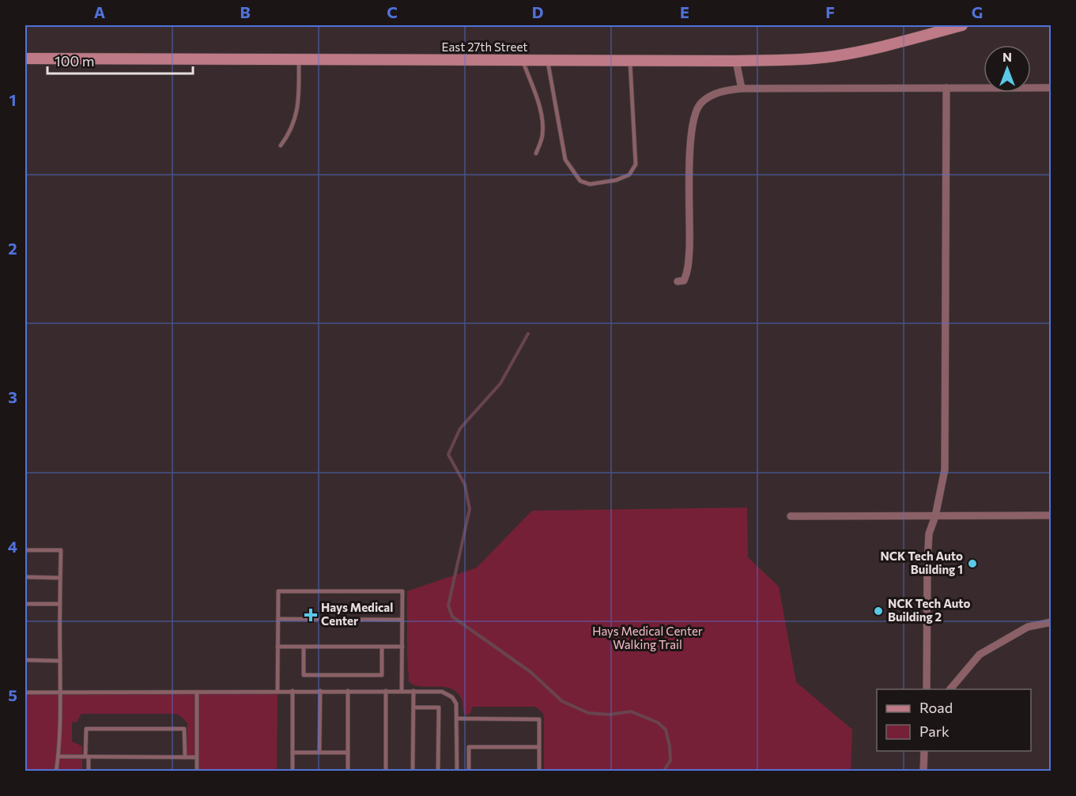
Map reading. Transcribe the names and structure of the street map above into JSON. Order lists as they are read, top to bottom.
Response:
{
  "streets": {
    "main road": ["East 27th Street"]
  },
  "parks": ["Hays Medical Center Walking Trail"],
  "places": {
    "other": ["NCK Tech Auto Building 1", "NCK Tech Auto Building 2"],
    "health": ["Hays Medical Center"]
  },
  "legend": ["Road", "Park"],
  "scale_bar": "100 m",
  "north": "top",
  "grid": {
    "columns": [
      "A",
      "B",
      "C",
      "D",
      "E",
      "F",
      "G"
    ],
    "rows": [
      "1",
      "2",
      "3",
      "4",
      "5"
    ]
  }
}
